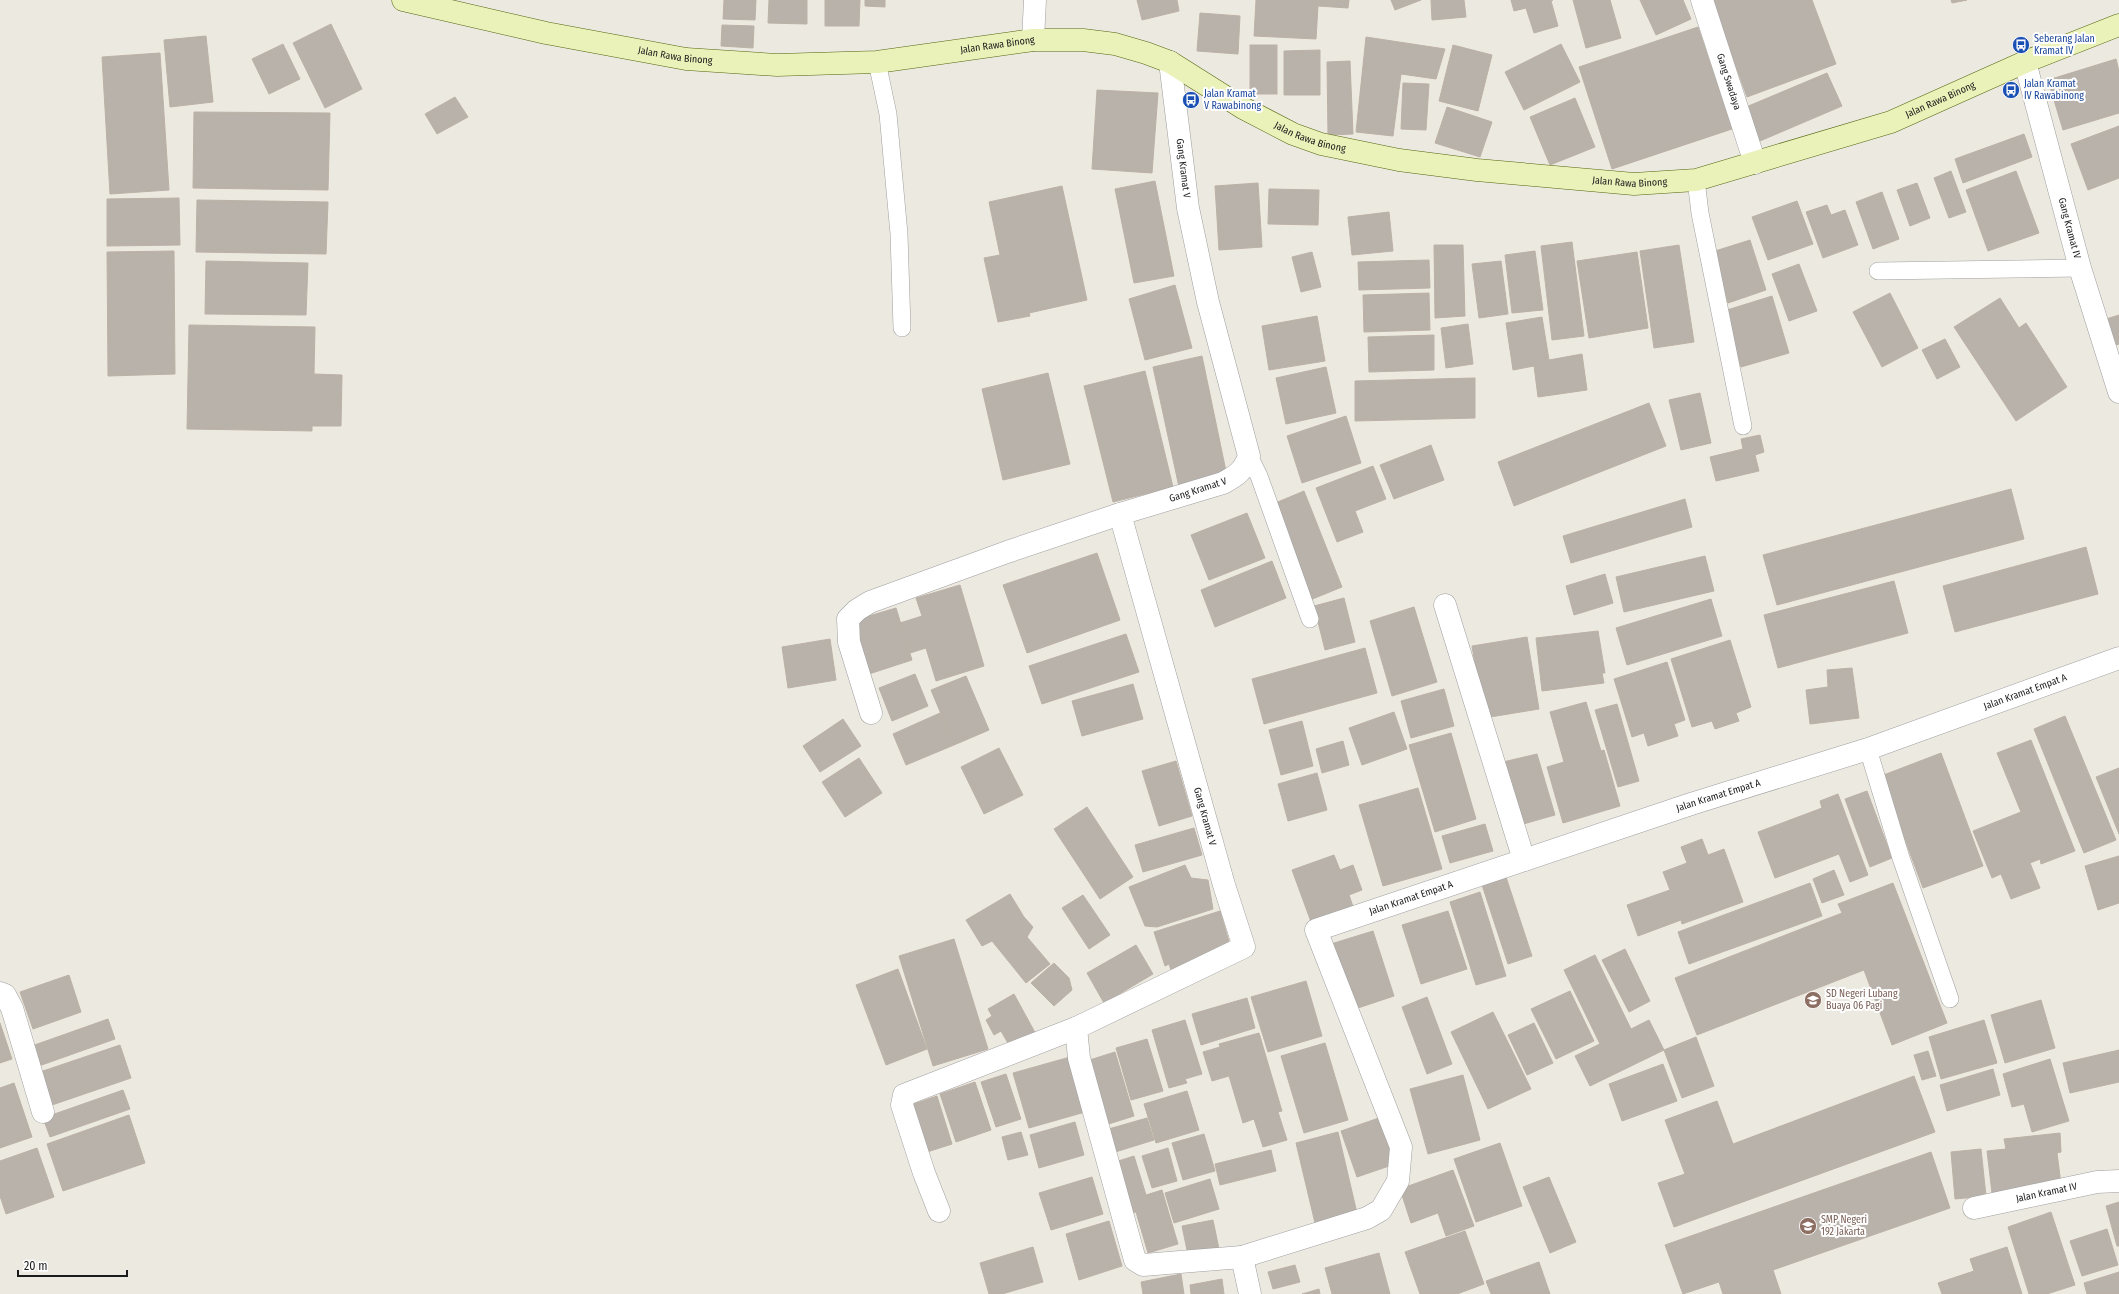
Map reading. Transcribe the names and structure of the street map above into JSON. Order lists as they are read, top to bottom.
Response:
{
  "streets": {
    "main road": ["Jalan Rawa Binong"],
    "street": [
      "Gang Swadaya",
      "Gang Kramat V",
      "Gang Kramat IV",
      "Jalan Kramat Empat A",
      "Jalan Kramat IV"
    ]
  },
  "crossings": [
    ["Jalan Rawa Binong", "Gang Swadaya"],
    ["Jalan Rawa Binong", "Gang Kramat V"],
    ["Jalan Rawa Binong", "Gang Kramat IV"]
  ],
  "places": {
    "bus stop": ["Seberang Jalan Kramat IV", "Jalan Kramat IV Rawabinong", "Jalan Kramat V Rawabinong"],
    "school or university": ["SD Negeri Lubang Buaya 06 Pagi", "SMP Negeri 192 Jakarta"]
  },
  "scale_bar": "20 m"
}
